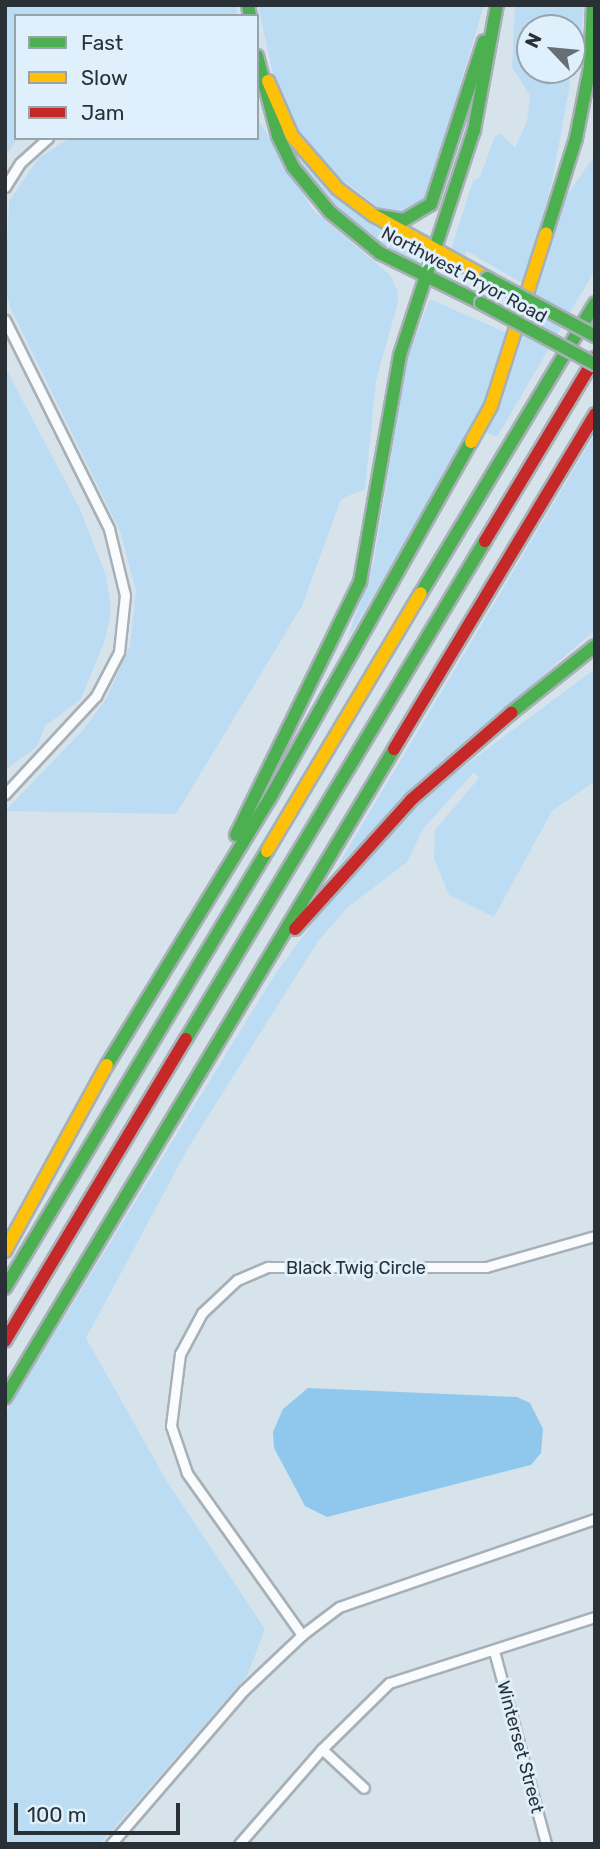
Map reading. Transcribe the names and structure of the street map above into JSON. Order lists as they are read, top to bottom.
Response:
{
  "streets": {
    "main road": ["Northwest Pryor Road"],
    "street": ["Black Twig Circle", "Winterset Street"]
  },
  "legend": ["Fast", "Slow", "Jam"],
  "scale_bar": "100 m",
  "north": "top left"
}
